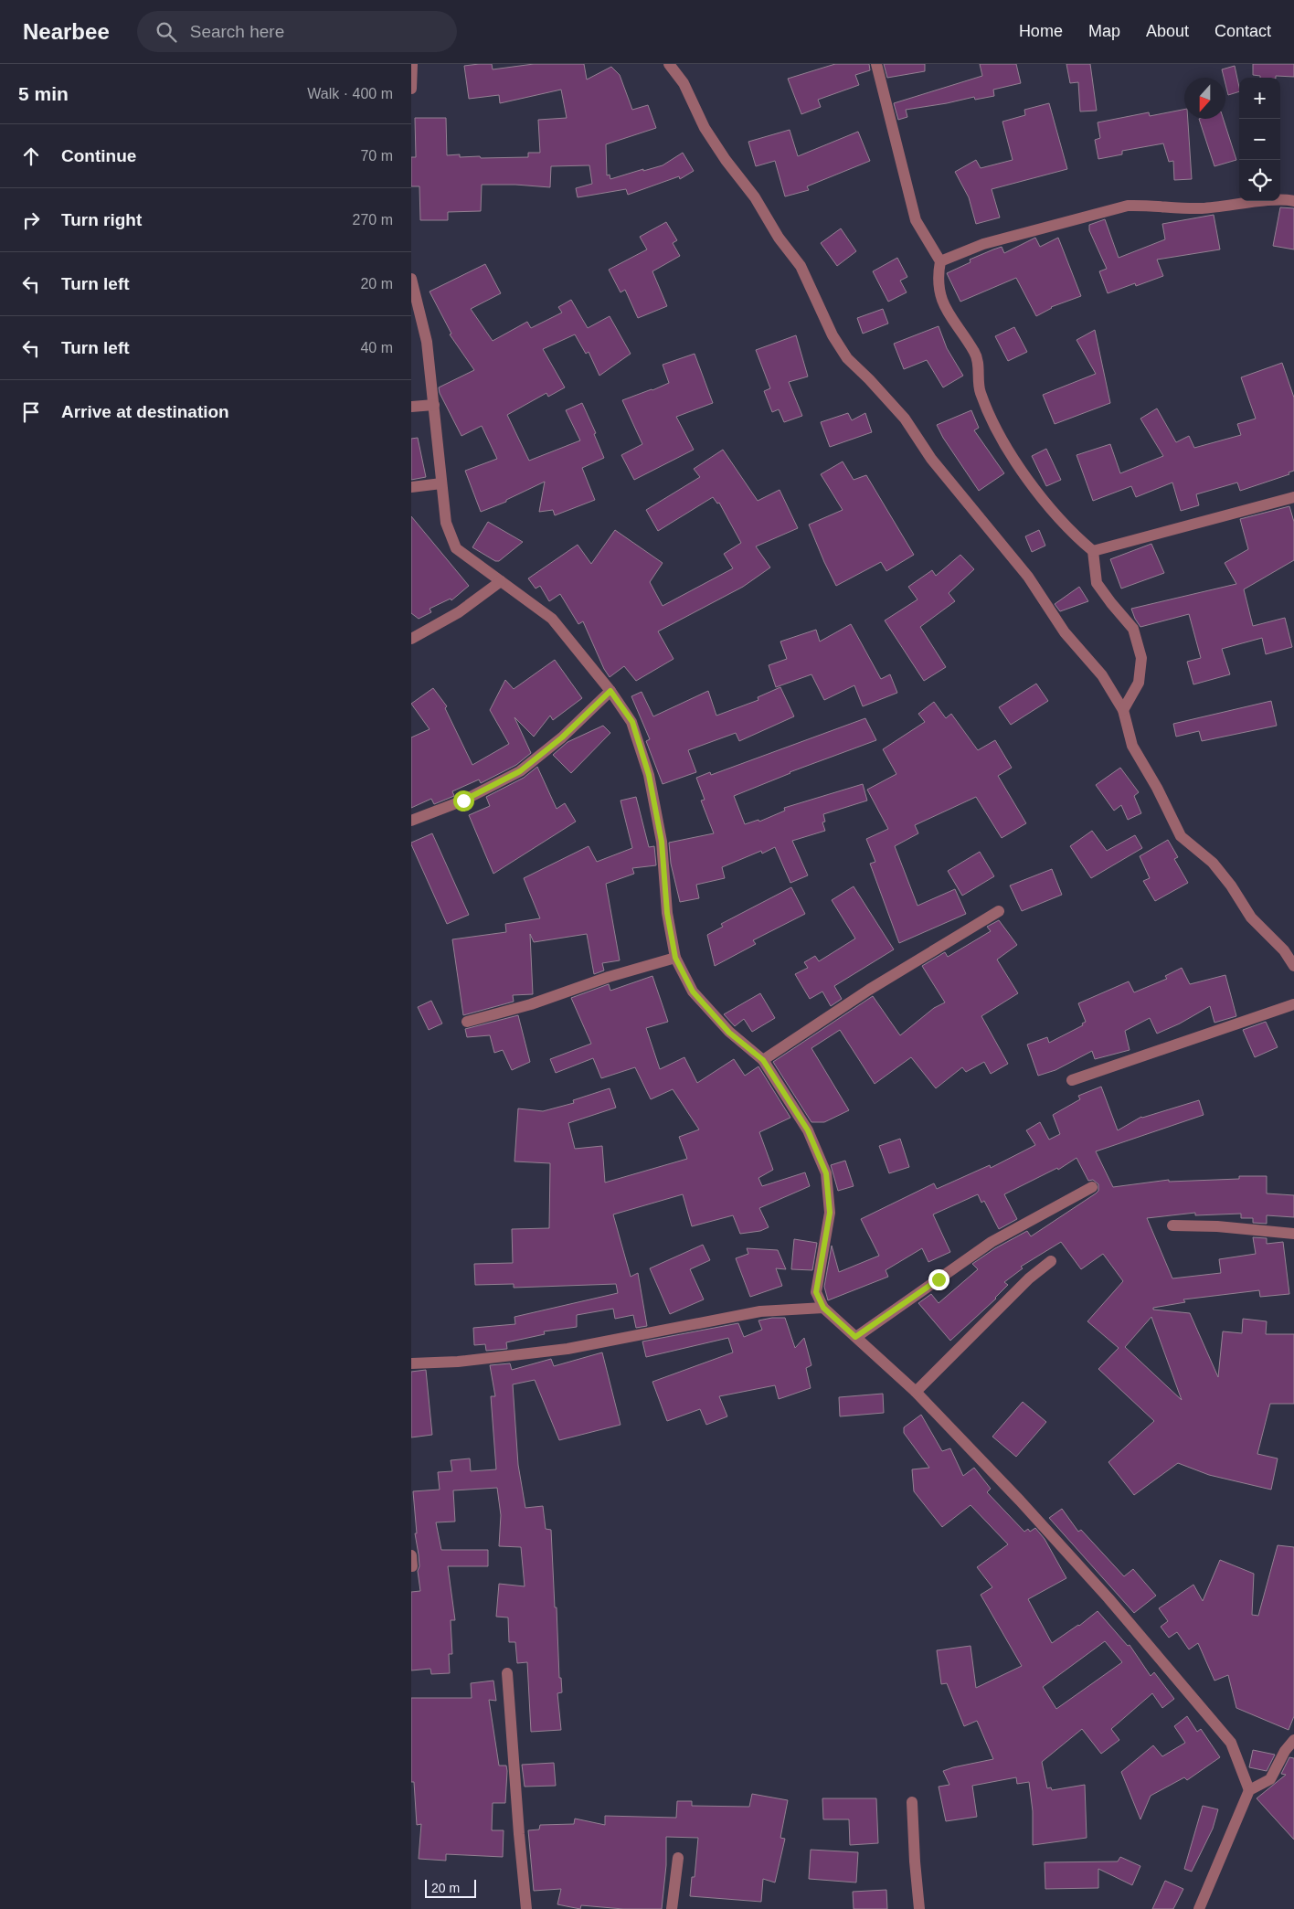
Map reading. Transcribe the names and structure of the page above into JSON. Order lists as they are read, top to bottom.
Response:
{
  "scale_bar": "20 m",
  "north": "bottom",
  "page": {
    "header": "Nearbee",
    "search": "Search here",
    "nav": [
      "Home",
      "Map",
      "About",
      "Contact"
    ],
    "heading": ["5 min", "Walk · 400 m"],
    "map_buttons": ["+", "−"],
    "list": [
      ["Continue", "70 m"],
      ["Turn right", "270 m"],
      ["Turn left", "20 m"],
      ["Turn left", "40 m"],
      "Arrive at destination"
    ],
    "scale": "20 m"
  }
}
